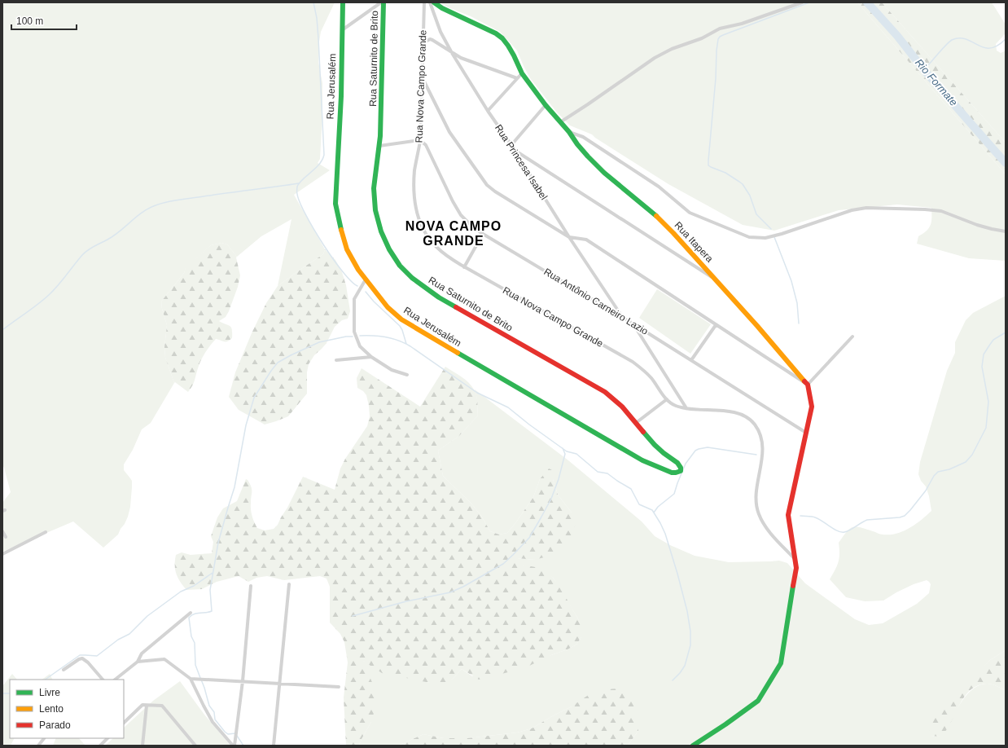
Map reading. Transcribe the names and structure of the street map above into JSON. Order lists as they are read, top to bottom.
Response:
{
  "streets": {
    "street": [
      "Rua Saturnito de Brito",
      "Rua Jerusalém",
      "Rua Nova Campo Grande",
      "Rua Princesa Isabel",
      "Rua Itapera",
      "Rua Antônio Carneiro Lazio"
    ]
  },
  "crossings": [
    ["Rua Saturnito de Brito", "Rua Jerusalém"],
    ["Rua Nova Campo Grande", "Rua Antônio Carneiro Lazio"],
    ["Rua Princesa Isabel", "Rua Antônio Carneiro Lazio"]
  ],
  "districts": ["NOVA CAMPO GRANDE"],
  "water": ["Rio Formate"],
  "legend": ["Livre", "Lento", "Parado"],
  "scale_bar": "100 m"
}
